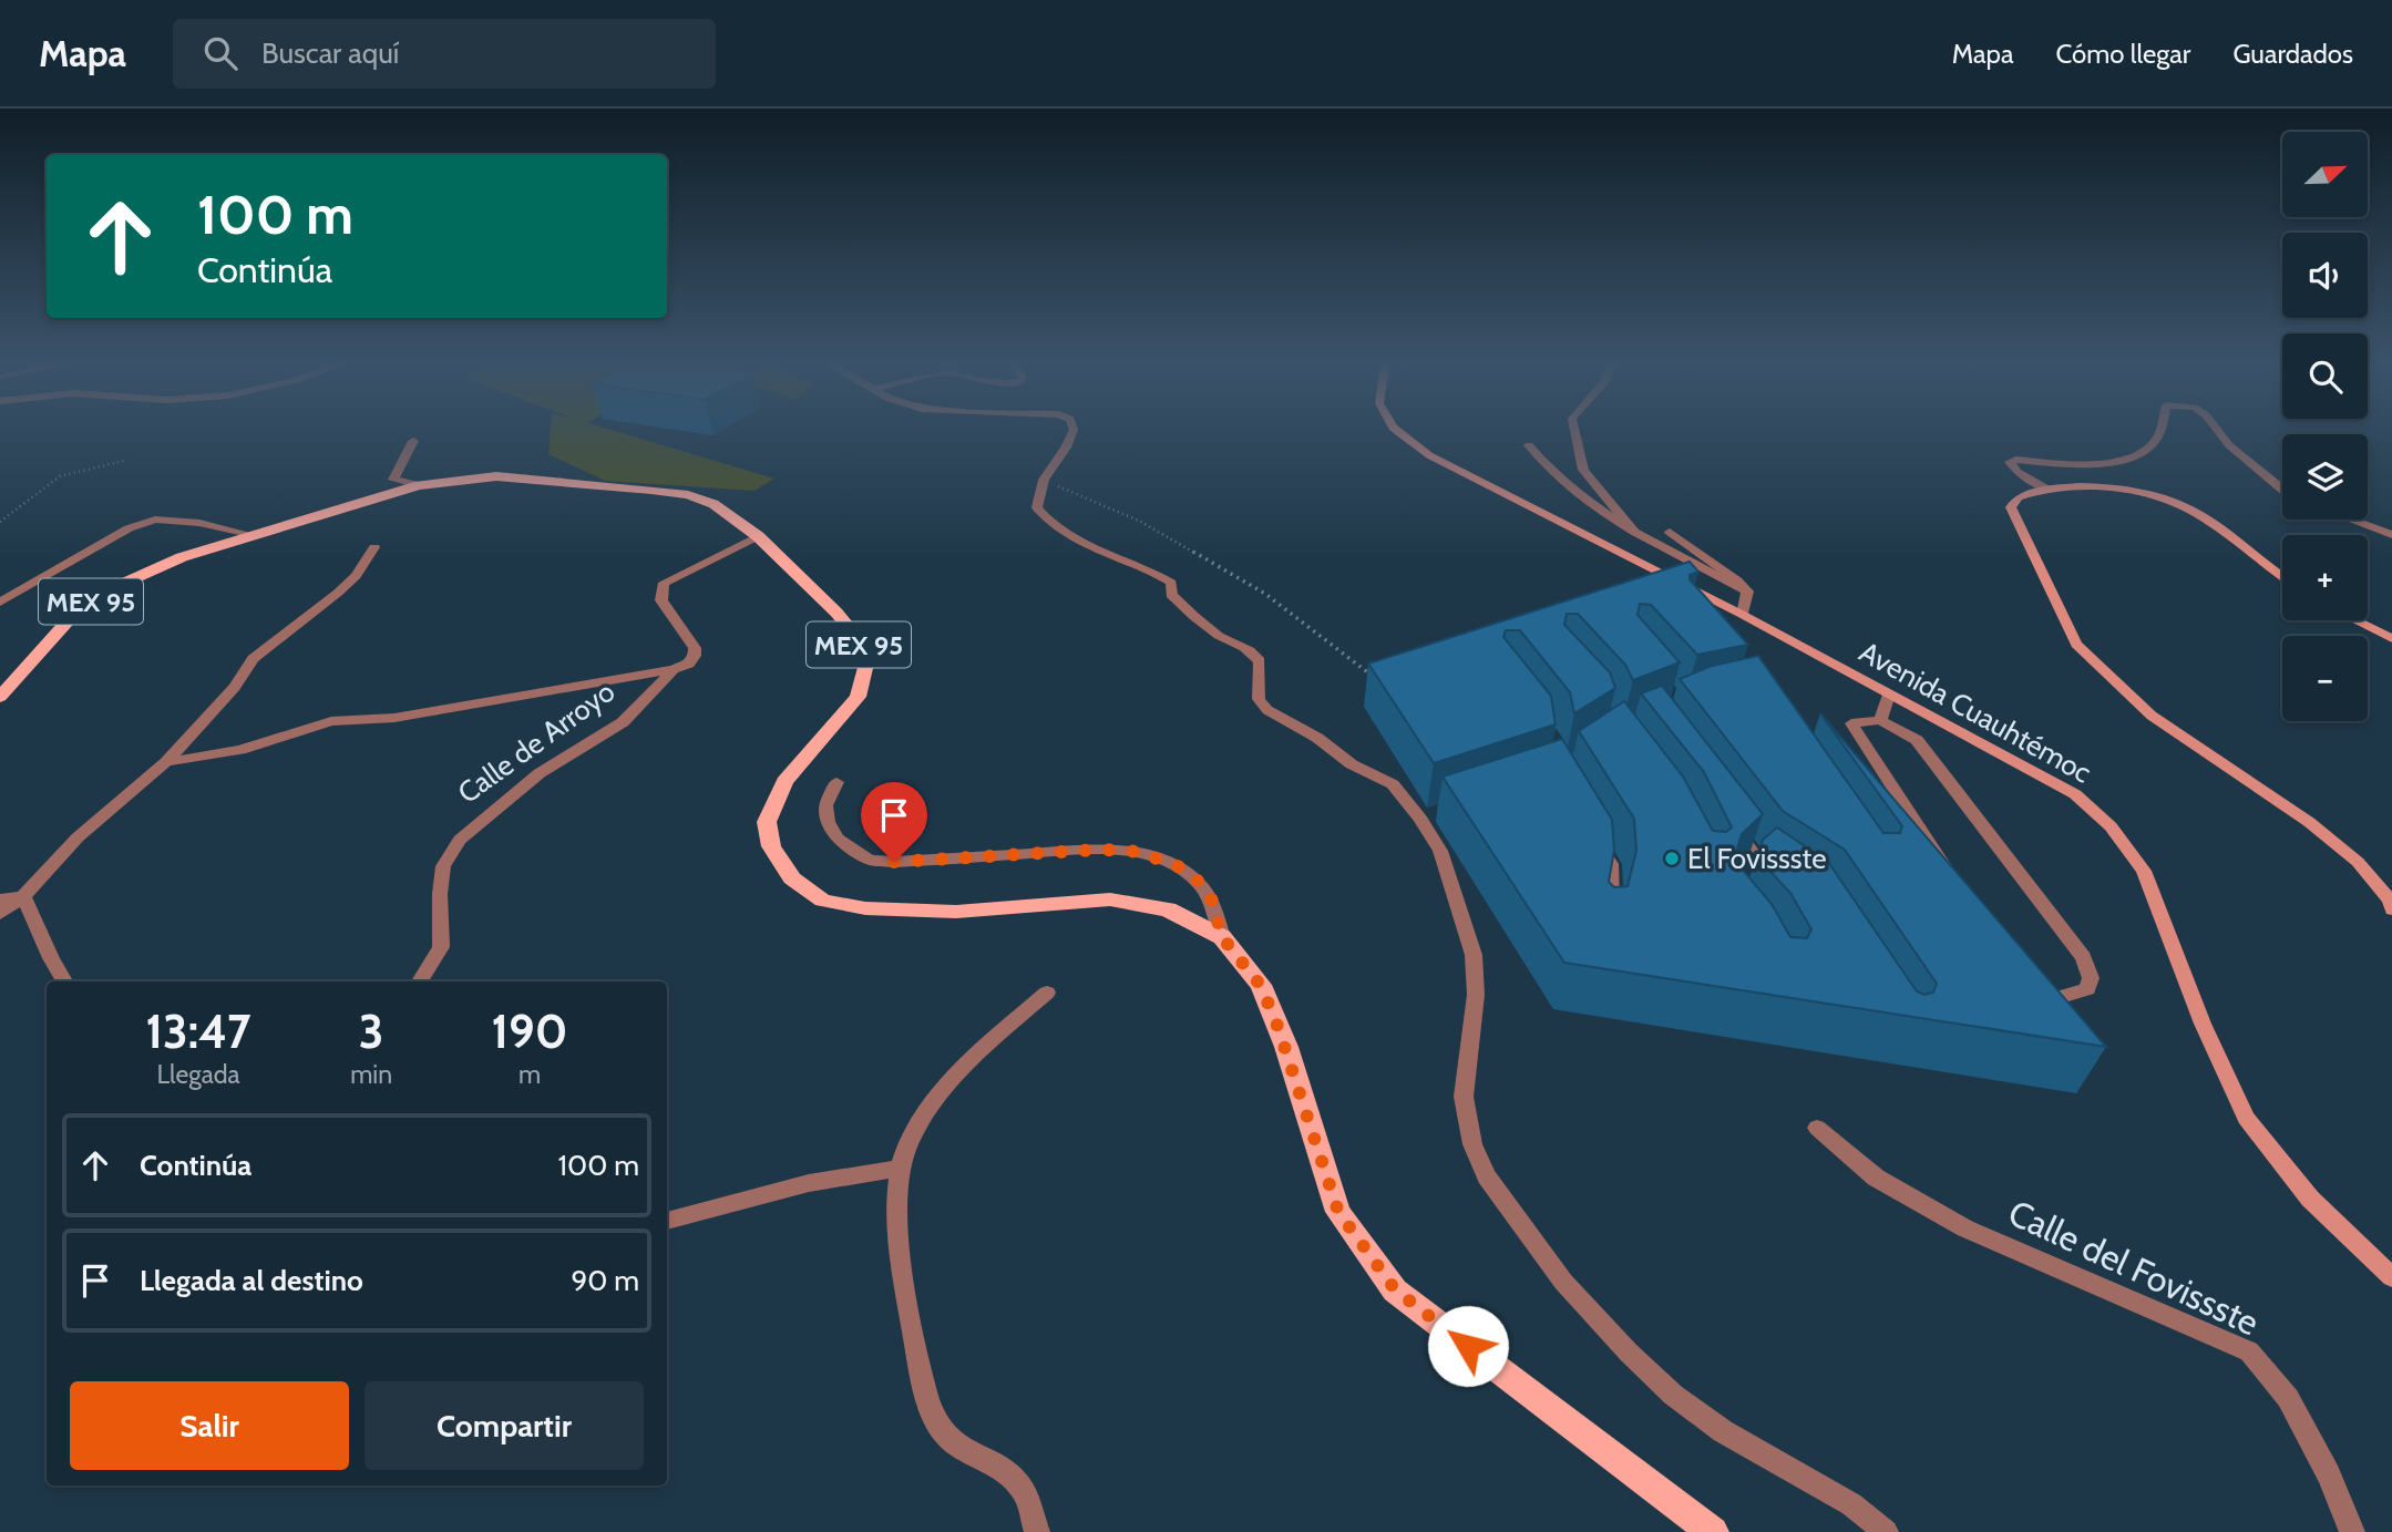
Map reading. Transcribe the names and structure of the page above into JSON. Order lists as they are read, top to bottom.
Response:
{
  "streets": {
    "main road": ["MEX 95", "Avenida Cuauhtémoc"],
    "street": ["Calle de Arroyo", "Calle del Fovissste"]
  },
  "crossings": [
    ["MEX 95", "Calle de Arroyo"]
  ],
  "places": ["El Fovissste"],
  "north": "top right",
  "page": {
    "header": "Mapa",
    "search": "Buscar aquí",
    "nav": ["Mapa", "Cómo llegar", "Guardados"],
    "map_buttons": ["+", "−"],
    "turn": ["100 m", "Continúa"],
    "eta": [
      "13:47",
      "Llegada",
      "3",
      "min",
      "190",
      "m"
    ],
    "list": [
      {
        "name": "Continúa",
        "value": "100 m"
      },
      {
        "name": "Llegada al destino",
        "value": "90 m"
      }
    ],
    "buttons": ["Salir", "Compartir"]
  }
}
